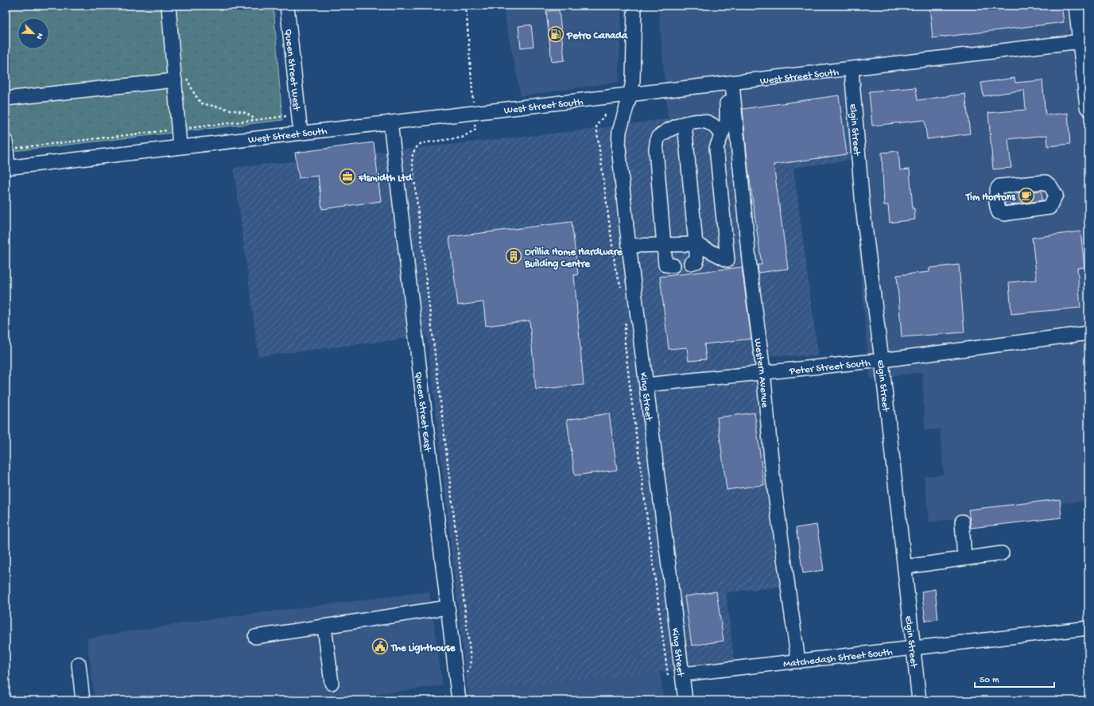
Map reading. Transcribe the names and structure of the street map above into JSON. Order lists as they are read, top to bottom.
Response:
{
  "streets": {
    "street": [
      "Queen Street West",
      "West Street South",
      "Elgin Street",
      "Peter Street South",
      "Western Avenue",
      "King Street",
      "Queen Street East",
      "Matchedash Street South"
    ]
  },
  "crossings": [
    ["Queen Street West", "West Street South"],
    ["West Street South", "Elgin Street"],
    ["West Street South", "Western Avenue"],
    ["West Street South", "King Street"],
    ["West Street South", "Queen Street East"],
    ["Elgin Street", "Peter Street South"],
    ["Elgin Street", "Matchedash Street South"],
    ["Peter Street South", "Western Avenue"],
    ["Peter Street South", "King Street"],
    ["Western Avenue", "Matchedash Street South"],
    ["King Street", "Matchedash Street South"]
  ],
  "places": {
    "fuel station": ["Petro Canada"],
    "office": ["Flsmidth Ltd"],
    "cafe": ["Tim Hortons"],
    "building": ["Orillia Home Hardware Building Centre"],
    "public building": ["The Lighthouse"]
  },
  "scale_bar": "50 m",
  "north": "bottom right"
}
